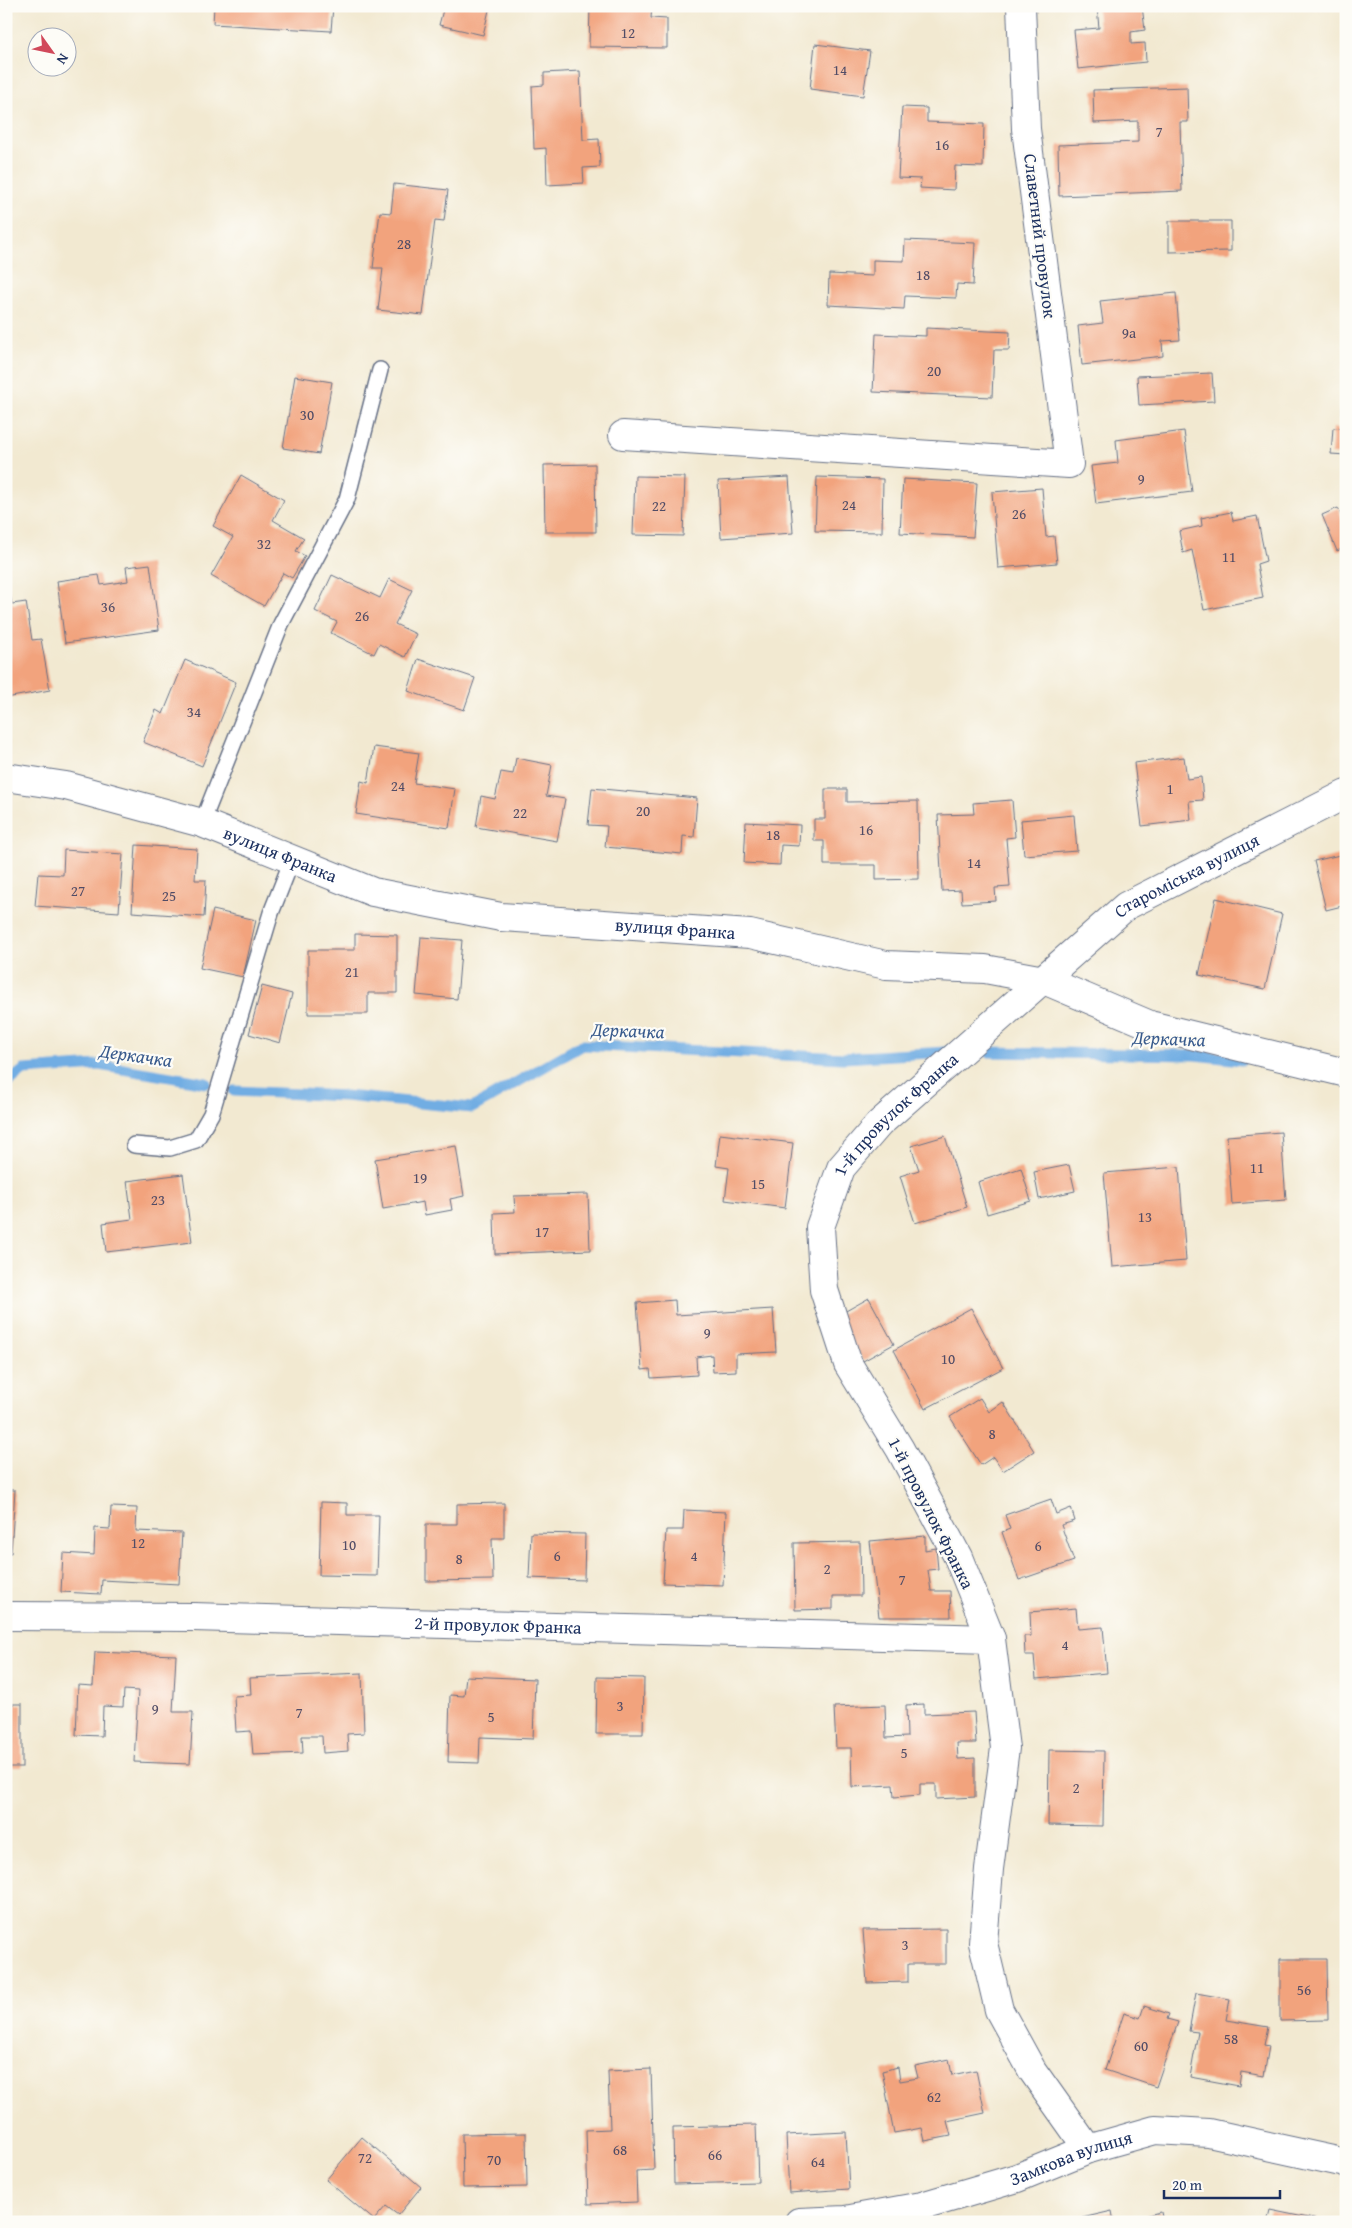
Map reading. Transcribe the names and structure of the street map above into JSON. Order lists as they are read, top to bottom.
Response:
{
  "streets": {
    "street": [
      "Славетний провулок",
      "вулиця Франка",
      "Староміська вулиця",
      "1-й провулок Франка",
      "2-й провулок Франка",
      "Замкова вулиця"
    ]
  },
  "crossings": [
    ["вулиця Франка", "Староміська вулиця"],
    ["вулиця Франка", "1-й провулок Франка"],
    ["Староміська вулиця", "1-й провулок Франка"],
    ["1-й провулок Франка", "2-й провулок Франка"],
    ["1-й провулок Франка", "Замкова вулиця"]
  ],
  "water": ["Деркачка"],
  "house_numbers": [
    "12",
    "14",
    "7",
    "16",
    "28",
    "18",
    "9а",
    "20",
    "30",
    "9",
    "24",
    "22",
    "26",
    "32",
    "11",
    "36",
    "26",
    "34",
    "24",
    "1",
    "20",
    "22",
    "16",
    "18",
    "14",
    "27",
    "25",
    "21",
    "11",
    "19",
    "15",
    "23",
    "13",
    "17",
    "9",
    "10",
    "8",
    "12",
    "10",
    "6",
    "6",
    "4",
    "8",
    "2",
    "7",
    "4",
    "3",
    "9",
    "7",
    "5",
    "5",
    "2",
    "3",
    "56",
    "58",
    "60",
    "62",
    "68",
    "66",
    "72",
    "70",
    "64"
  ],
  "scale_bar": "20 m",
  "north": "bottom right"
}
